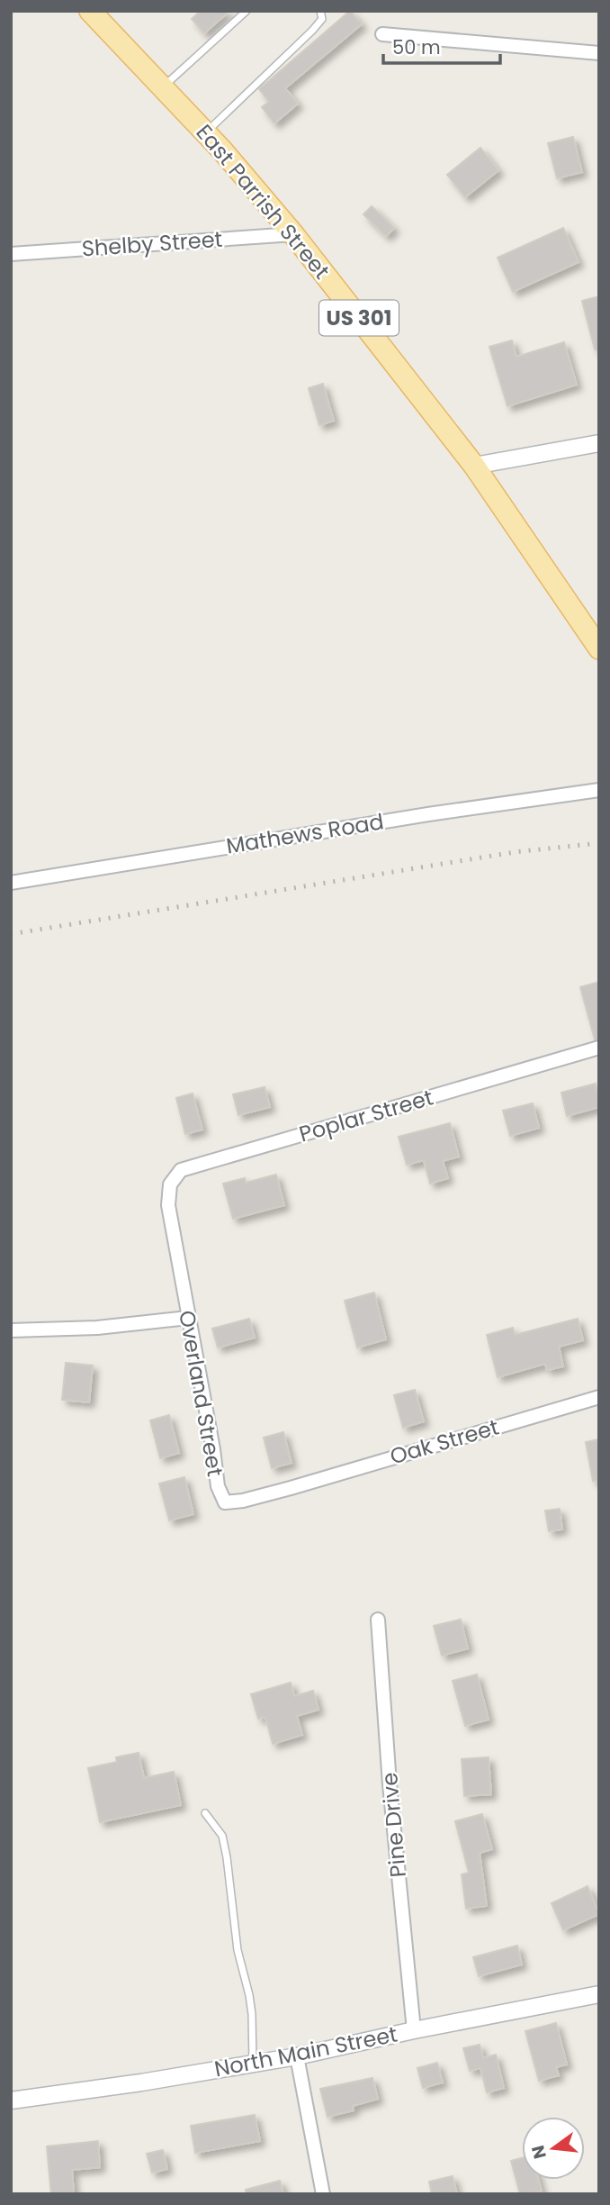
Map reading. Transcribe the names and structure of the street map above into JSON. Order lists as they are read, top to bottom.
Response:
{
  "streets": {
    "main road": ["East Parrish Street", "US 301"],
    "street": [
      "Shelby Street",
      "Mathews Road",
      "Poplar Street",
      "Overland Street",
      "Oak Street",
      "Pine Drive",
      "North Main Street"
    ]
  },
  "crossings": [
    ["East Parrish Street", "Shelby Street"],
    ["Poplar Street", "Overland Street"],
    ["Overland Street", "Oak Street"],
    ["Pine Drive", "North Main Street"]
  ],
  "scale_bar": "50 m",
  "north": "left"
}
